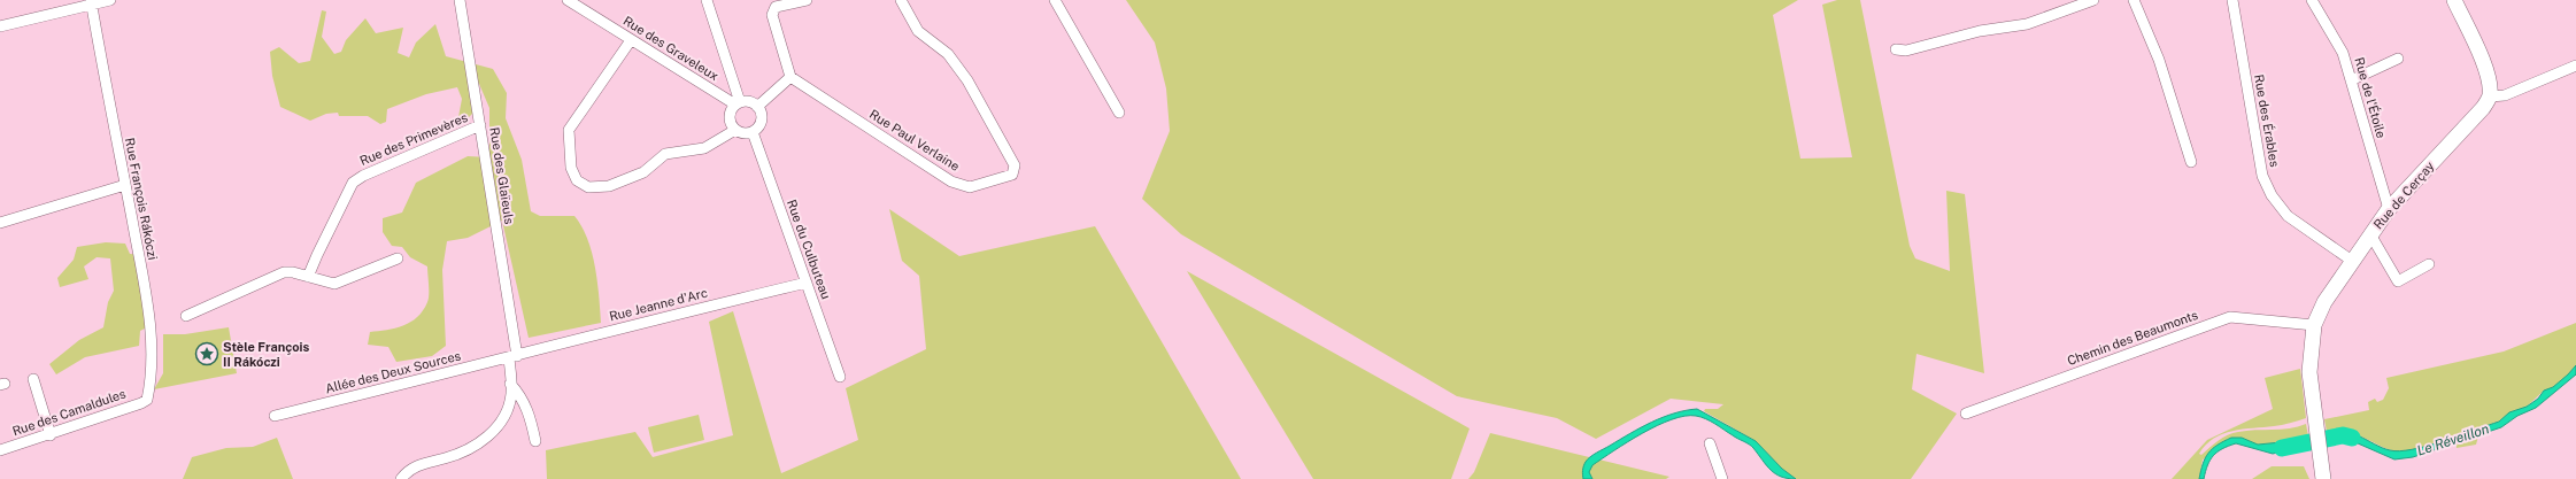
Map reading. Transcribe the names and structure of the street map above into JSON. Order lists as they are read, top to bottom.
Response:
{
  "streets": {
    "street": [
      "Rue des Graveleux",
      "Rue de l'Étoile",
      "Rue des Érables",
      "Rue des Primevères",
      "Rue Paul Verlaine",
      "Rue des Glaïeuls",
      "Rue de Cerçay",
      "Rue François Rákóczi",
      "Rue du Culbuteau",
      "Rue Jeanne d'Arc",
      "Chemin des Beaumonts",
      "Allée des Deux Sources",
      "Rue des Camaldules"
    ]
  },
  "crossings": [
    ["Rue des Graveleux", "Rue du Culbuteau"],
    ["Rue de l'Étoile", "Rue de Cerçay"],
    ["Rue des Érables", "Rue de Cerçay"],
    ["Rue des Primevères", "Rue des Glaïeuls"],
    ["Rue des Glaïeuls", "Rue Jeanne d'Arc"],
    ["Rue des Glaïeuls", "Allée des Deux Sources"],
    ["Rue de Cerçay", "Chemin des Beaumonts"],
    ["Rue François Rákóczi", "Rue des Camaldules"],
    ["Rue du Culbuteau", "Rue Jeanne d'Arc"],
    ["Rue Jeanne d'Arc", "Allée des Deux Sources"]
  ],
  "water": ["Le Réveillon"],
  "places": {
    "place": ["Stèle François II Rákóczi"]
  }
}
